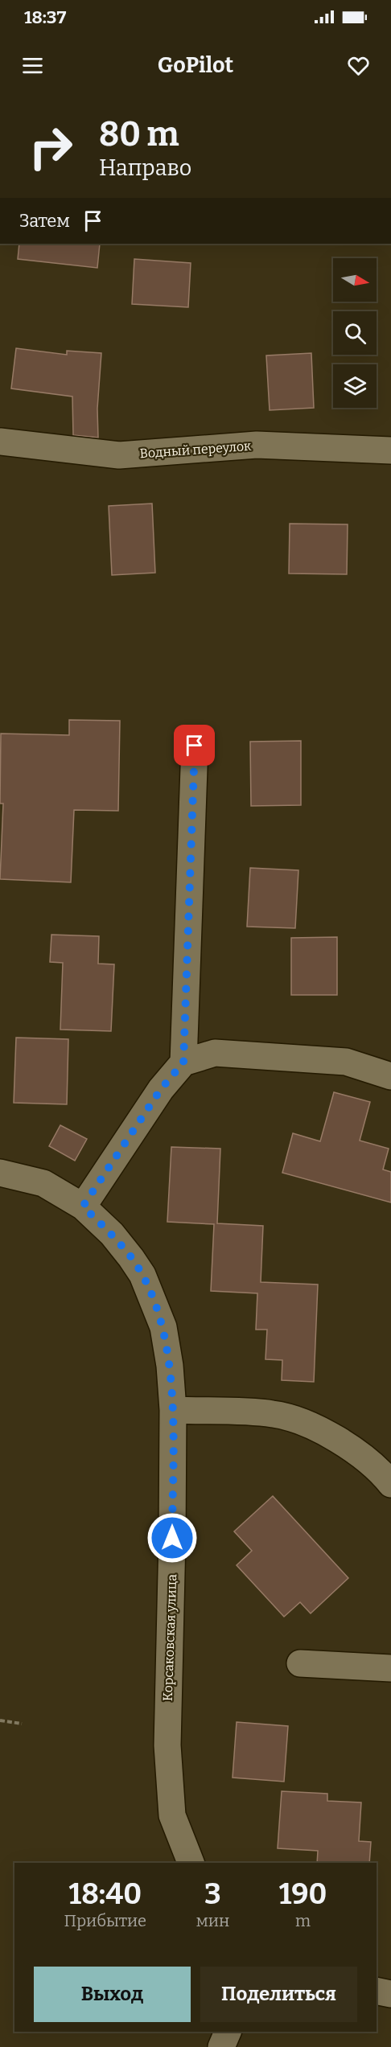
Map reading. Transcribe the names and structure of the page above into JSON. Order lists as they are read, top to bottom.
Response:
{
  "streets": {
    "street": ["Водный переулок", "Корсаковская улица"]
  },
  "north": "right",
  "page": {
    "status": "18:37",
    "header": "GoPilot",
    "turn": ["80 m", "Направо"],
    "then": "Затем",
    "eta": [
      "18:40",
      "Прибытие",
      "3",
      "мин",
      "190",
      "m"
    ],
    "buttons": ["Выход", "Поделиться"]
  }
}
